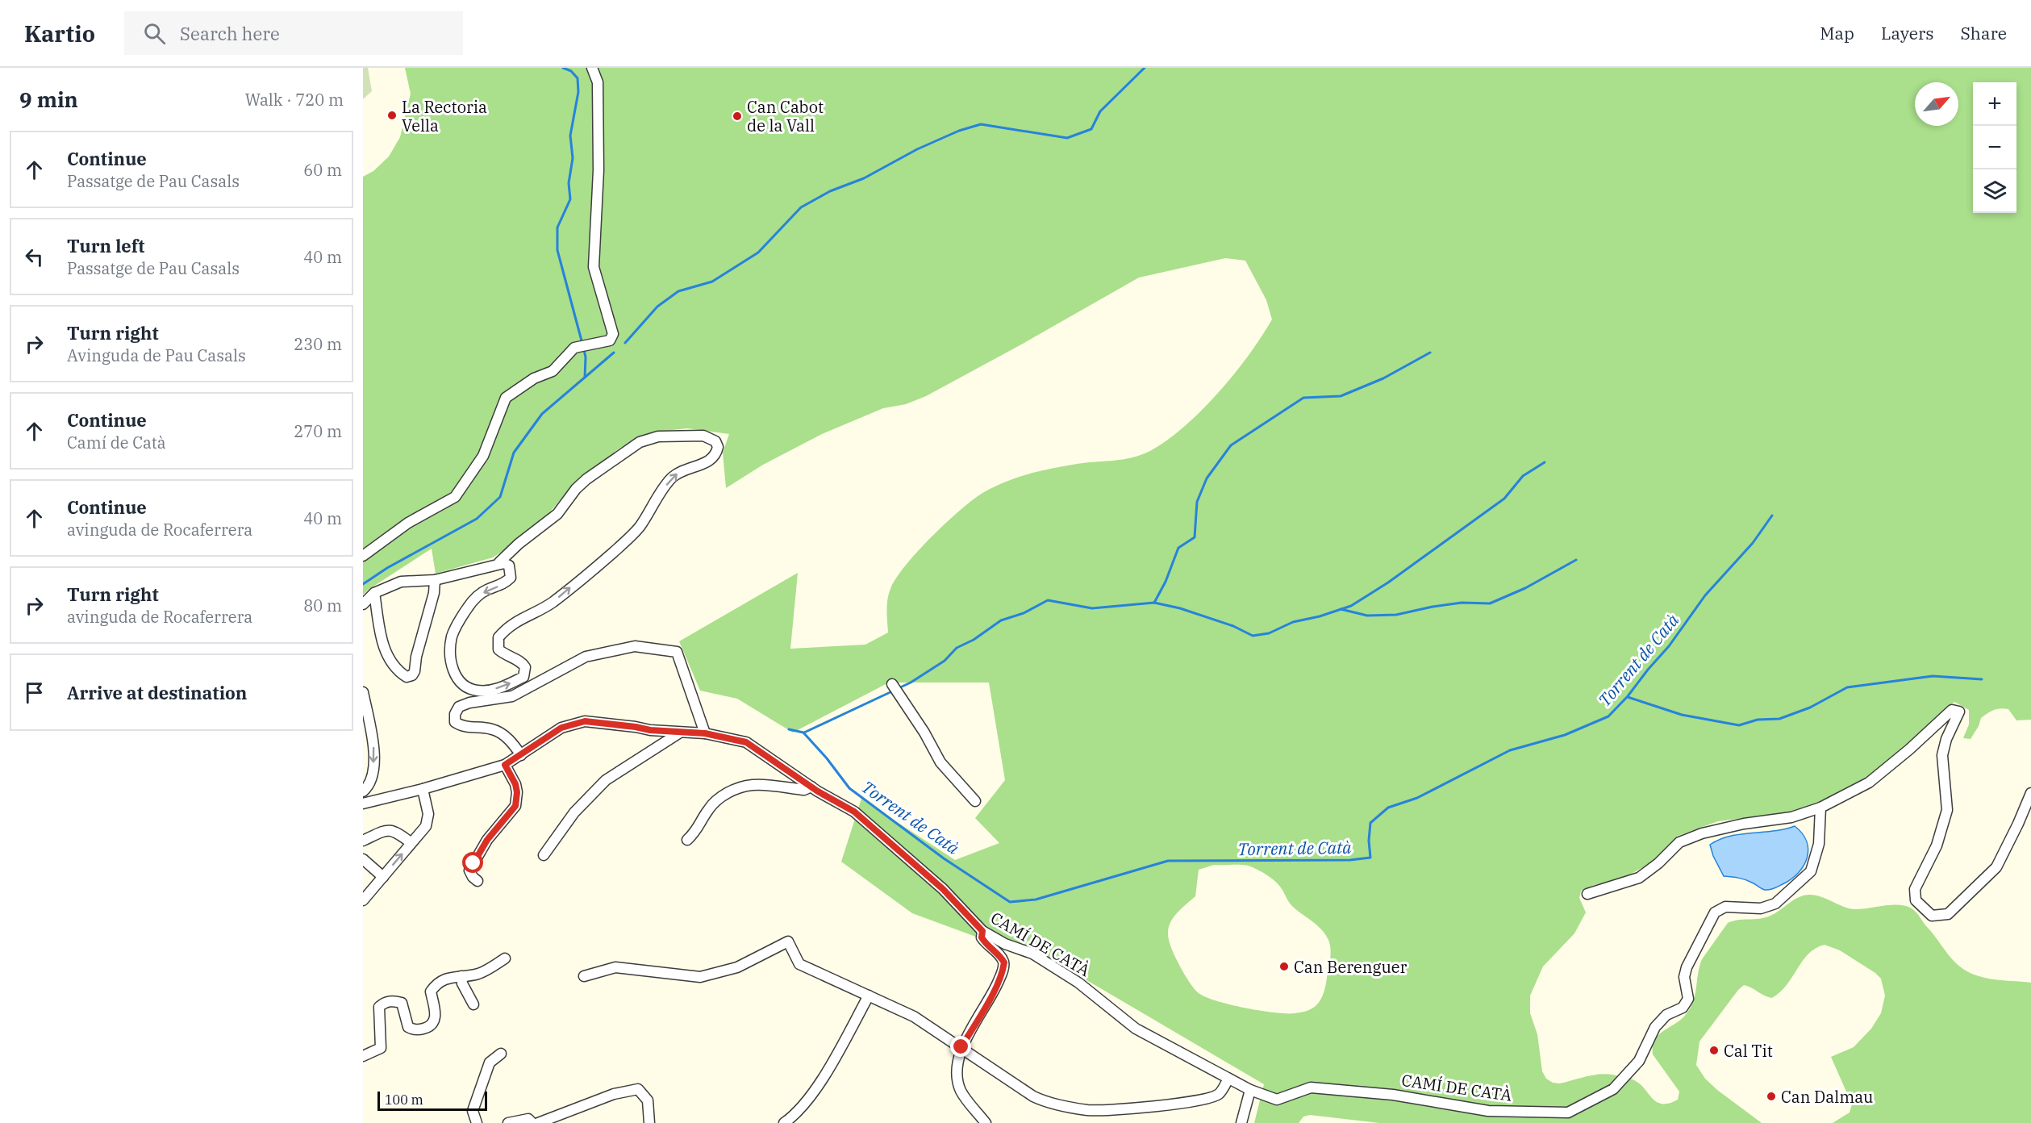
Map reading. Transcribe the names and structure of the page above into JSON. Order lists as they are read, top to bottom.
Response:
{
  "streets": {
    "street": ["CAMÍ DE CATÀ"]
  },
  "water": ["Torrent de Catà"],
  "places": [
    "La Rectoria Vella",
    "Can Cabot de la Vall",
    "Can Berenguer",
    "Cal Tit",
    "Can Dalmau"
  ],
  "scale_bar": "100 m",
  "north": "top right",
  "page": {
    "header": "Kartio",
    "search": "Search here",
    "nav": ["Map", "Layers", "Share"],
    "heading": ["9 min", "Walk · 720 m"],
    "map_buttons": ["+", "−"],
    "list": [
      ["Continue", "Passatge de Pau Casals", "60 m"],
      ["Turn left", "Passatge de Pau Casals", "40 m"],
      ["Turn right", "Avinguda de Pau Casals", "230 m"],
      ["Continue", "Camí de Catà", "270 m"],
      ["Continue", "avinguda de Rocaferrera", "40 m"],
      ["Turn right", "avinguda de Rocaferrera", "80 m"],
      "Arrive at destination"
    ],
    "scale": "100 m"
  }
}
